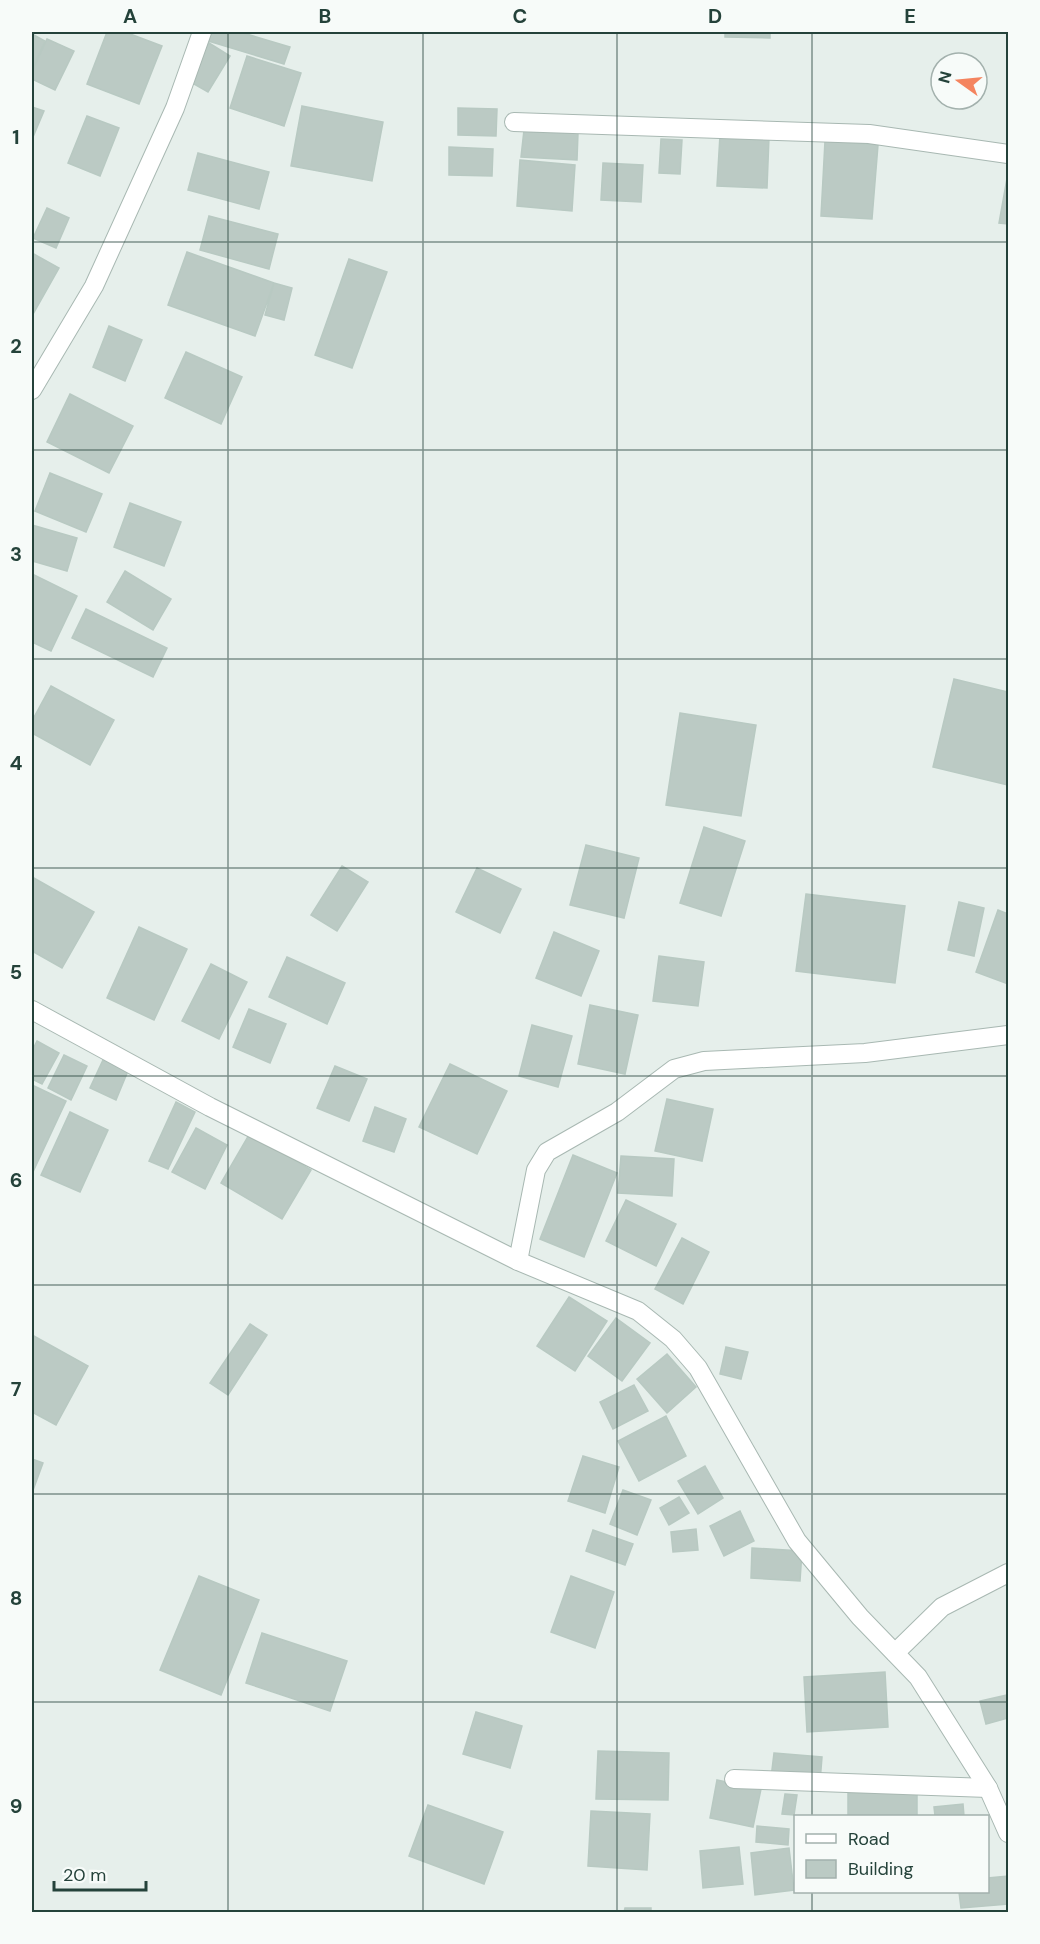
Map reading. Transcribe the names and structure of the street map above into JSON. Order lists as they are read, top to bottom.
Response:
{
  "legend": ["Road", "Building"],
  "scale_bar": "20 m",
  "north": "left",
  "grid": {
    "columns": [
      "A",
      "B",
      "C",
      "D",
      "E"
    ],
    "rows": [
      "1",
      "2",
      "3",
      "4",
      "5",
      "6",
      "7",
      "8",
      "9"
    ]
  }
}
